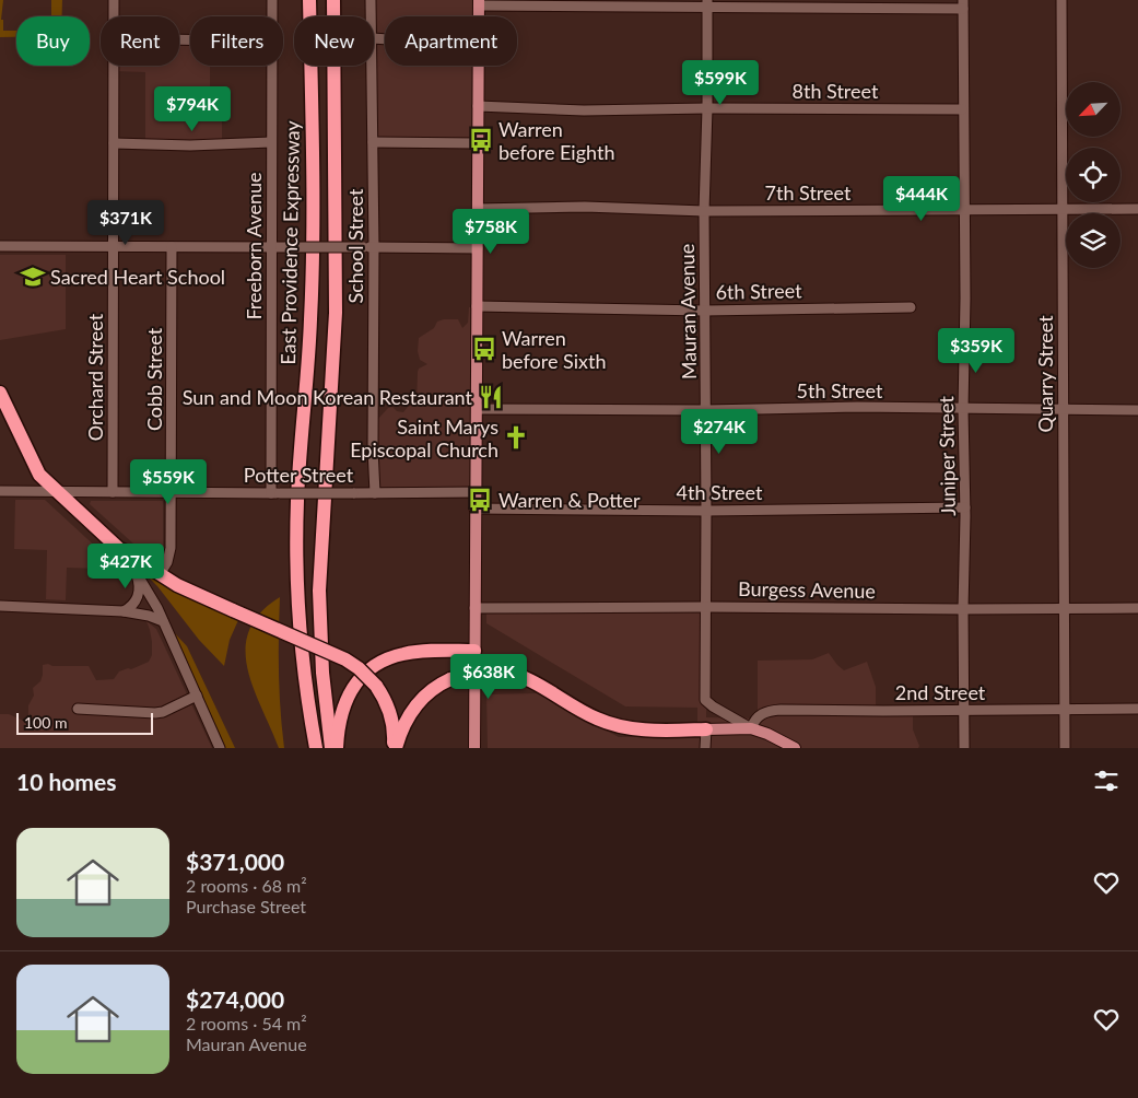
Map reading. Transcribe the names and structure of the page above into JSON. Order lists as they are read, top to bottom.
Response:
{
  "streets": {
    "highway": ["East Providence Expressway"],
    "street": [
      "8th Street",
      "7th Street",
      "Freeborn Avenue",
      "School Street",
      "6th Street",
      "Mauran Avenue",
      "Quarry Street",
      "Orchard Street",
      "Cobb Street",
      "5th Street",
      "Juniper Street",
      "Potter Street",
      "4th Street",
      "Burgess Avenue",
      "2nd Street"
    ]
  },
  "crossings": [
    ["8th Street", "Mauran Avenue"],
    ["8th Street", "Juniper Street"],
    ["7th Street", "Mauran Avenue"],
    ["7th Street", "Quarry Street"],
    ["7th Street", "Juniper Street"],
    ["Freeborn Avenue", "Potter Street"],
    ["School Street", "Potter Street"],
    ["6th Street", "Mauran Avenue"],
    ["Mauran Avenue", "5th Street"],
    ["Mauran Avenue", "4th Street"],
    ["Mauran Avenue", "Burgess Avenue"],
    ["Mauran Avenue", "2nd Street"],
    ["Quarry Street", "5th Street"],
    ["Quarry Street", "Burgess Avenue"],
    ["Quarry Street", "2nd Street"],
    ["Orchard Street", "Potter Street"],
    ["Cobb Street", "Potter Street"],
    ["5th Street", "Juniper Street"],
    ["Juniper Street", "4th Street"],
    ["Juniper Street", "Burgess Avenue"],
    ["Juniper Street", "2nd Street"]
  ],
  "places": {
    "bus stop": ["Warren before Eighth", "Warren before Sixth", "Warren & Potter"],
    "school or university": ["Sacred Heart School"],
    "restaurant": ["Sun and Moon Korean Restaurant"],
    "church": ["Saint Marys Episcopal Church"]
  },
  "scale_bar": "100 m",
  "north": "bottom left",
  "page": {
    "chip": [
      "Buy",
      "Rent",
      "Filters",
      "New",
      "Apartment"
    ],
    "price": [
      "$599K",
      "$794K",
      "$444K",
      "$371K",
      "$758K",
      "$359K",
      "$274K",
      "$559K",
      "$427K",
      "$638K"
    ],
    "scale": "100 m",
    "heading": "10 homes",
    "list": [
      {
        "name": "$371,000",
        "note": "2 rooms · 68 m² · Purchase Street"
      },
      {
        "name": "$274,000",
        "note": "2 rooms · 54 m² · Mauran Avenue"
      }
    ]
  }
}
